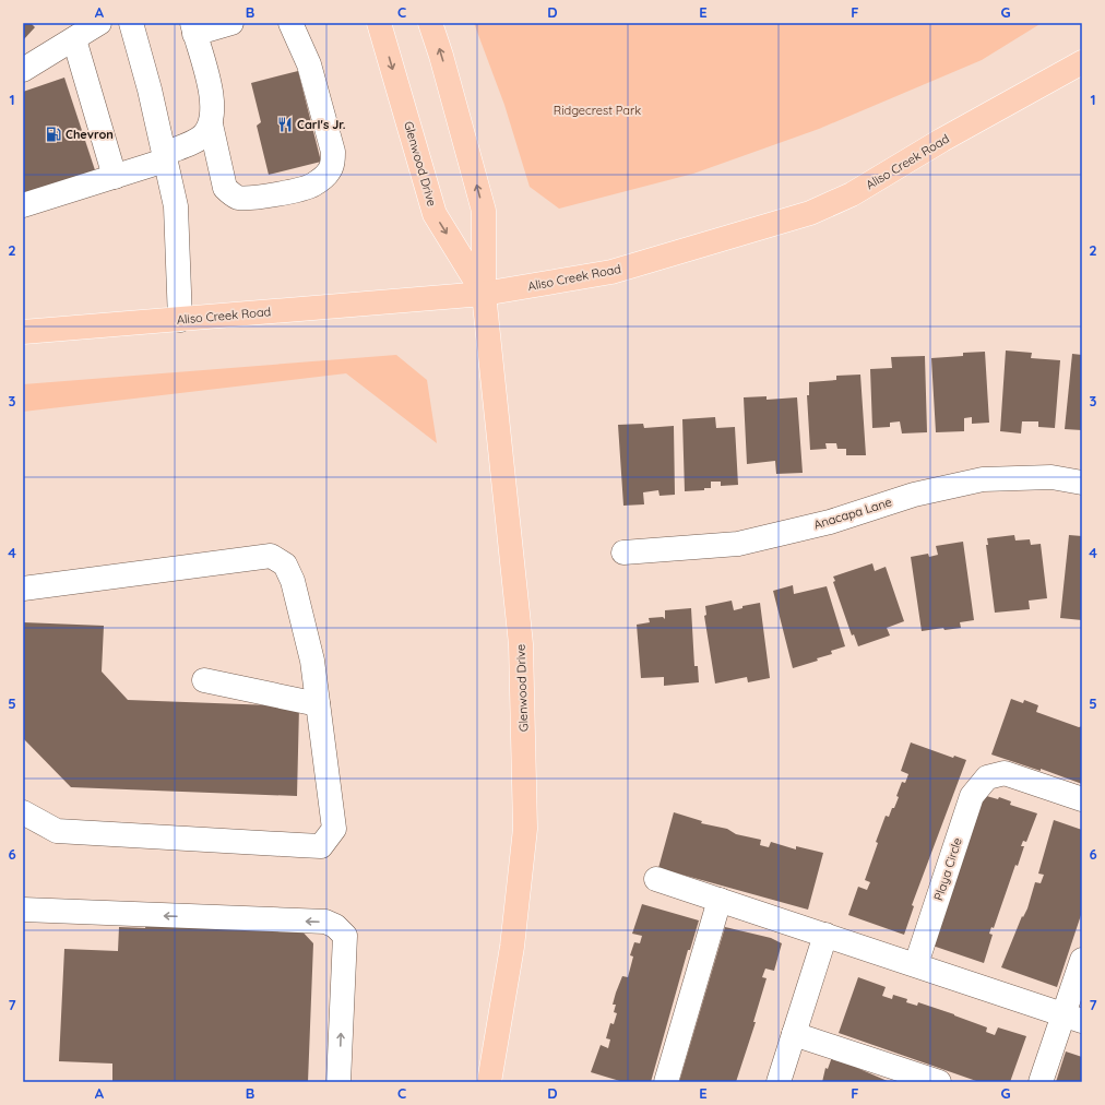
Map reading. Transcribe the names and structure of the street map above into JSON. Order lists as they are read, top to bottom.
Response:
{
  "streets": {
    "main road": ["Aliso Creek Road", "Glenwood Drive"],
    "street": ["Anacapa Lane", "Playa Circle"]
  },
  "crossings": [
    ["Aliso Creek Road", "Glenwood Drive"]
  ],
  "parks": ["Ridgecrest Park"],
  "places": {
    "restaurant": ["Carl's Jr."],
    "fuel station": ["Chevron"]
  },
  "grid": {
    "columns": [
      "A",
      "B",
      "C",
      "D",
      "E",
      "F",
      "G"
    ],
    "rows": [
      "1",
      "2",
      "3",
      "4",
      "5",
      "6",
      "7"
    ]
  }
}
